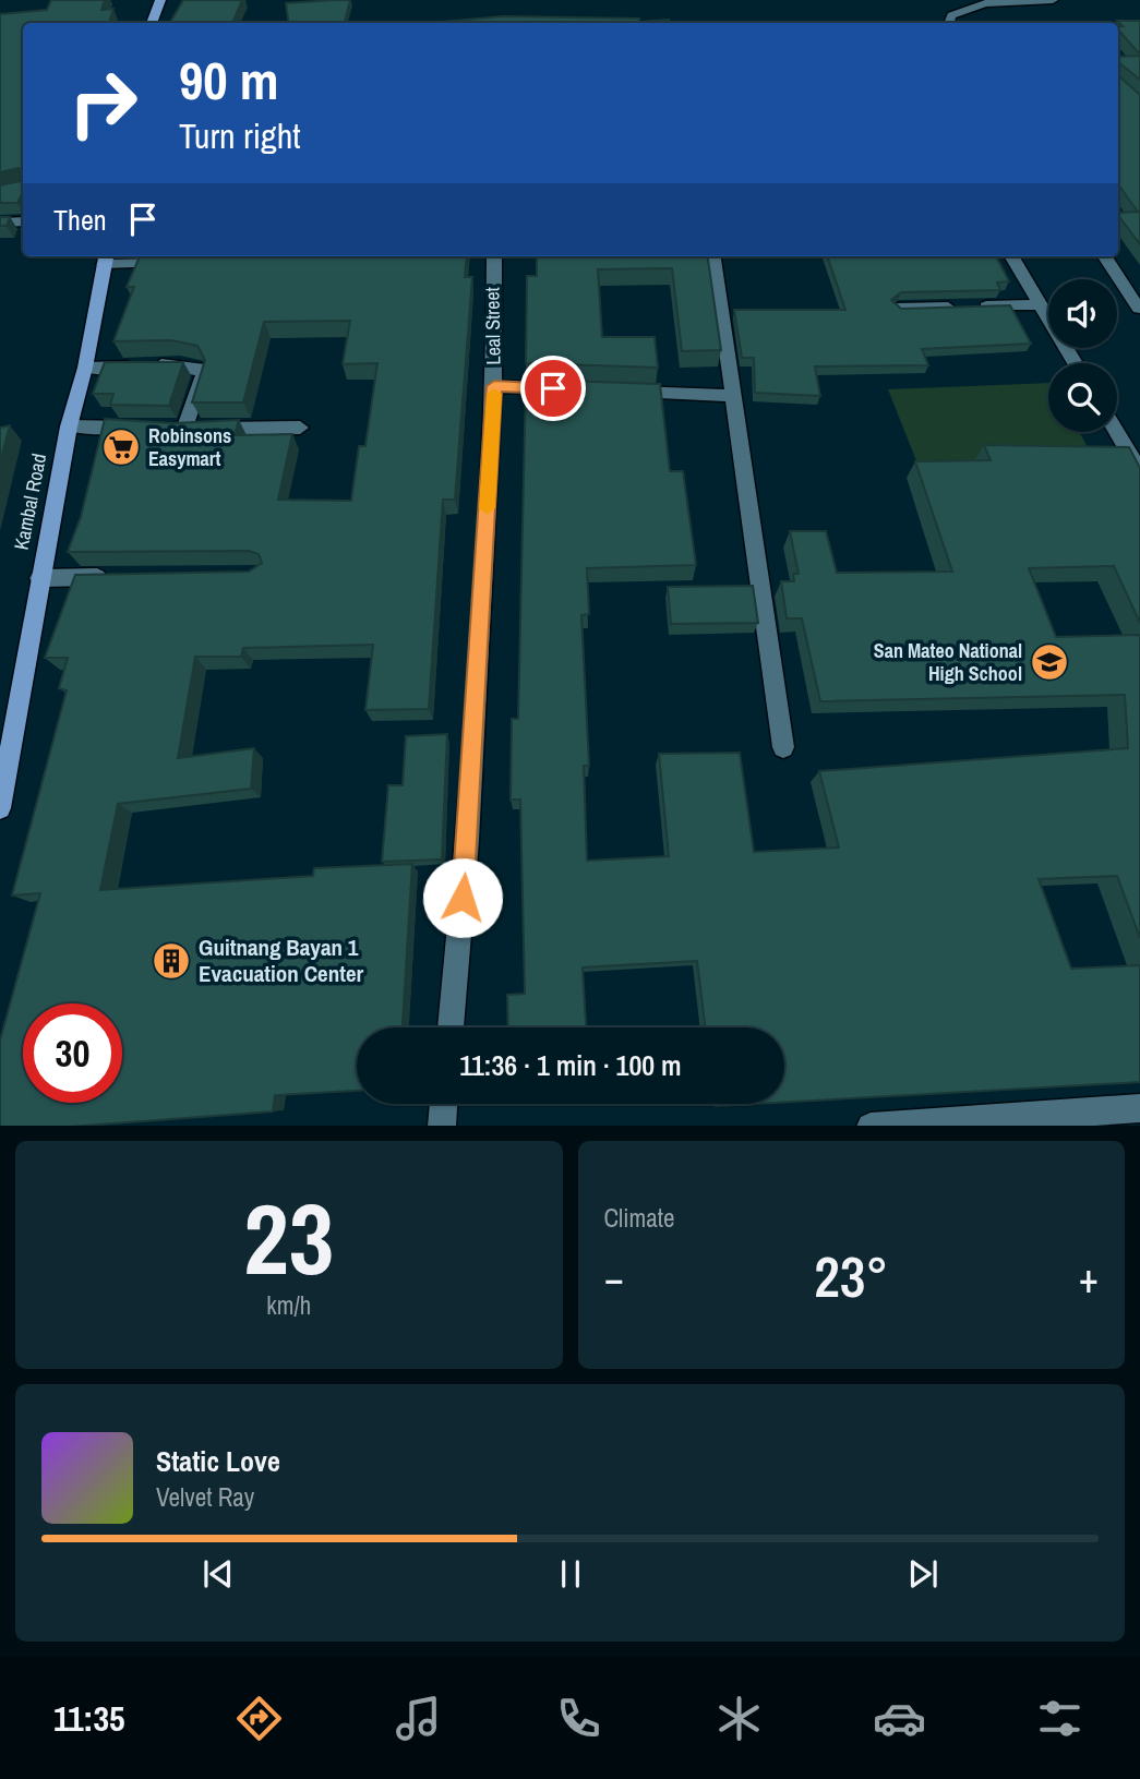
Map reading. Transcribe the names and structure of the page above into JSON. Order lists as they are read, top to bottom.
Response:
{
  "streets": {
    "main road": ["Kambal Road"],
    "street": ["Leal Street"]
  },
  "places": {
    "supermarket": ["Robinsons Easymart"],
    "school or university": ["San Mateo National High School"],
    "building": ["Guitnang Bayan 1 Evacuation Center"]
  },
  "page": {
    "turn": ["90 m", "Turn right"],
    "then": "Then",
    "limit": "30",
    "trip": "11:36 · 1 min · 100 m",
    "tile": [
      ["23", "km/h"],
      "Climate"
    ],
    "heat": ["−", "23°", "+"],
    "song": ["Static Love", "Velvet Ray"],
    "tabs": "11:35"
  }
}
